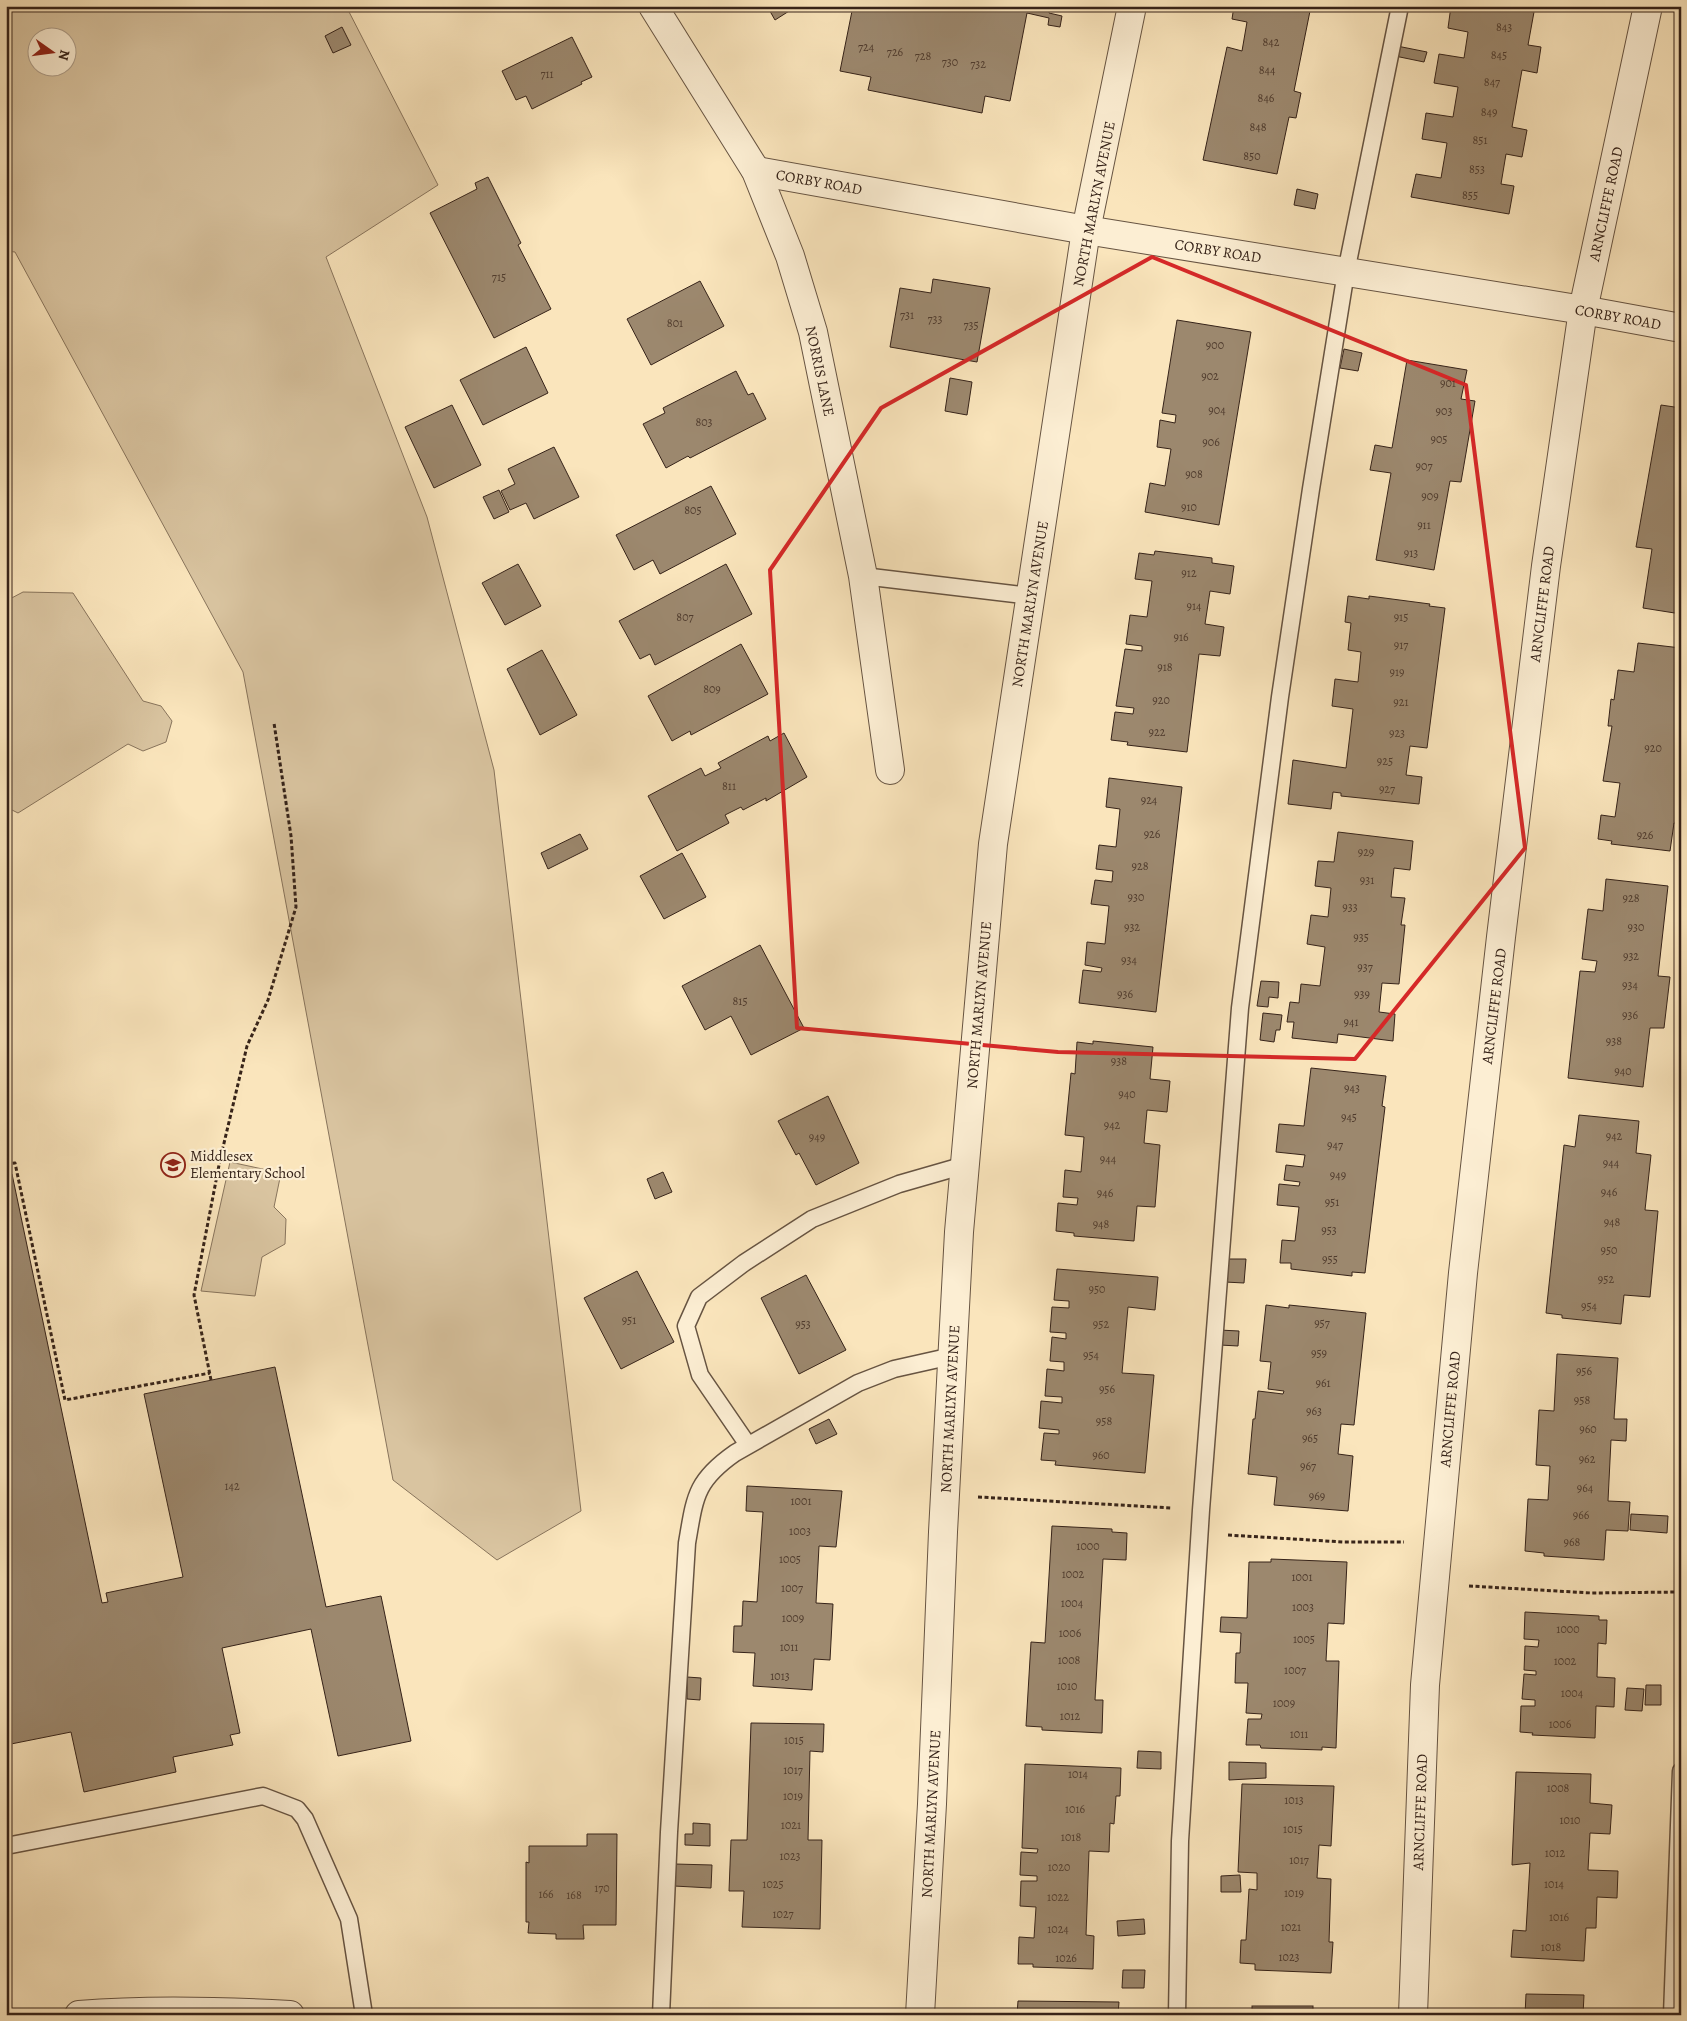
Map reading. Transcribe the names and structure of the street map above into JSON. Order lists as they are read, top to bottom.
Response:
{
  "streets": {
    "street": [
      "CORBY ROAD",
      "NORTH MARLYN AVENUE",
      "ARNCLIFFE ROAD",
      "NORRIS LANE"
    ]
  },
  "crossings": [
    ["CORBY ROAD", "NORTH MARLYN AVENUE"],
    ["CORBY ROAD", "ARNCLIFFE ROAD"],
    ["CORBY ROAD", "NORRIS LANE"]
  ],
  "places": {
    "school or university": ["Middlesex Elementary School"]
  },
  "house_numbers": [
    "843",
    "842",
    "724",
    "726",
    "845",
    "728",
    "730",
    "732",
    "844",
    "711",
    "847",
    "846",
    "849",
    "848",
    "851",
    "850",
    "853",
    "855",
    "715",
    "731",
    "733",
    "801",
    "735",
    "900",
    "902",
    "901",
    "904",
    "903",
    "803",
    "905",
    "906",
    "907",
    "908",
    "909",
    "910",
    "805",
    "911",
    "913",
    "912",
    "914",
    "807",
    "915",
    "916",
    "917",
    "918",
    "919",
    "809",
    "920",
    "921",
    "922",
    "923",
    "920",
    "925",
    "811",
    "927",
    "924",
    "926",
    "926",
    "929",
    "928",
    "931",
    "930",
    "928",
    "933",
    "932",
    "930",
    "935",
    "932",
    "934",
    "937",
    "934",
    "936",
    "939",
    "815",
    "936",
    "941",
    "938",
    "938",
    "940",
    "943",
    "940",
    "945",
    "942",
    "942",
    "949",
    "947",
    "944",
    "944",
    "949",
    "946",
    "946",
    "951",
    "948",
    "948",
    "953",
    "950",
    "955",
    "952",
    "950",
    "954",
    "951",
    "957",
    "953",
    "952",
    "959",
    "954",
    "956",
    "961",
    "956",
    "958",
    "963",
    "958",
    "960",
    "965",
    "960",
    "962",
    "967",
    "142",
    "964",
    "969",
    "1001",
    "966",
    "1003",
    "968",
    "1000",
    "1005",
    "1002",
    "1001",
    "1007",
    "1004",
    "1003",
    "1009",
    "1000",
    "1006",
    "1005",
    "1011",
    "1008",
    "1002",
    "1007",
    "1013",
    "1010",
    "1004",
    "1009",
    "1012",
    "1006",
    "1011",
    "1015",
    "1017",
    "1014",
    "1008",
    "1019",
    "1013",
    "1016",
    "1010",
    "1021",
    "1015",
    "1018",
    "1012",
    "1023",
    "1017",
    "1020",
    "1025",
    "1014",
    "170",
    "1019",
    "166",
    "168",
    "1022",
    "1027",
    "1016",
    "1021",
    "1024",
    "1018",
    "1023",
    "1026"
  ],
  "north": "right"
}
